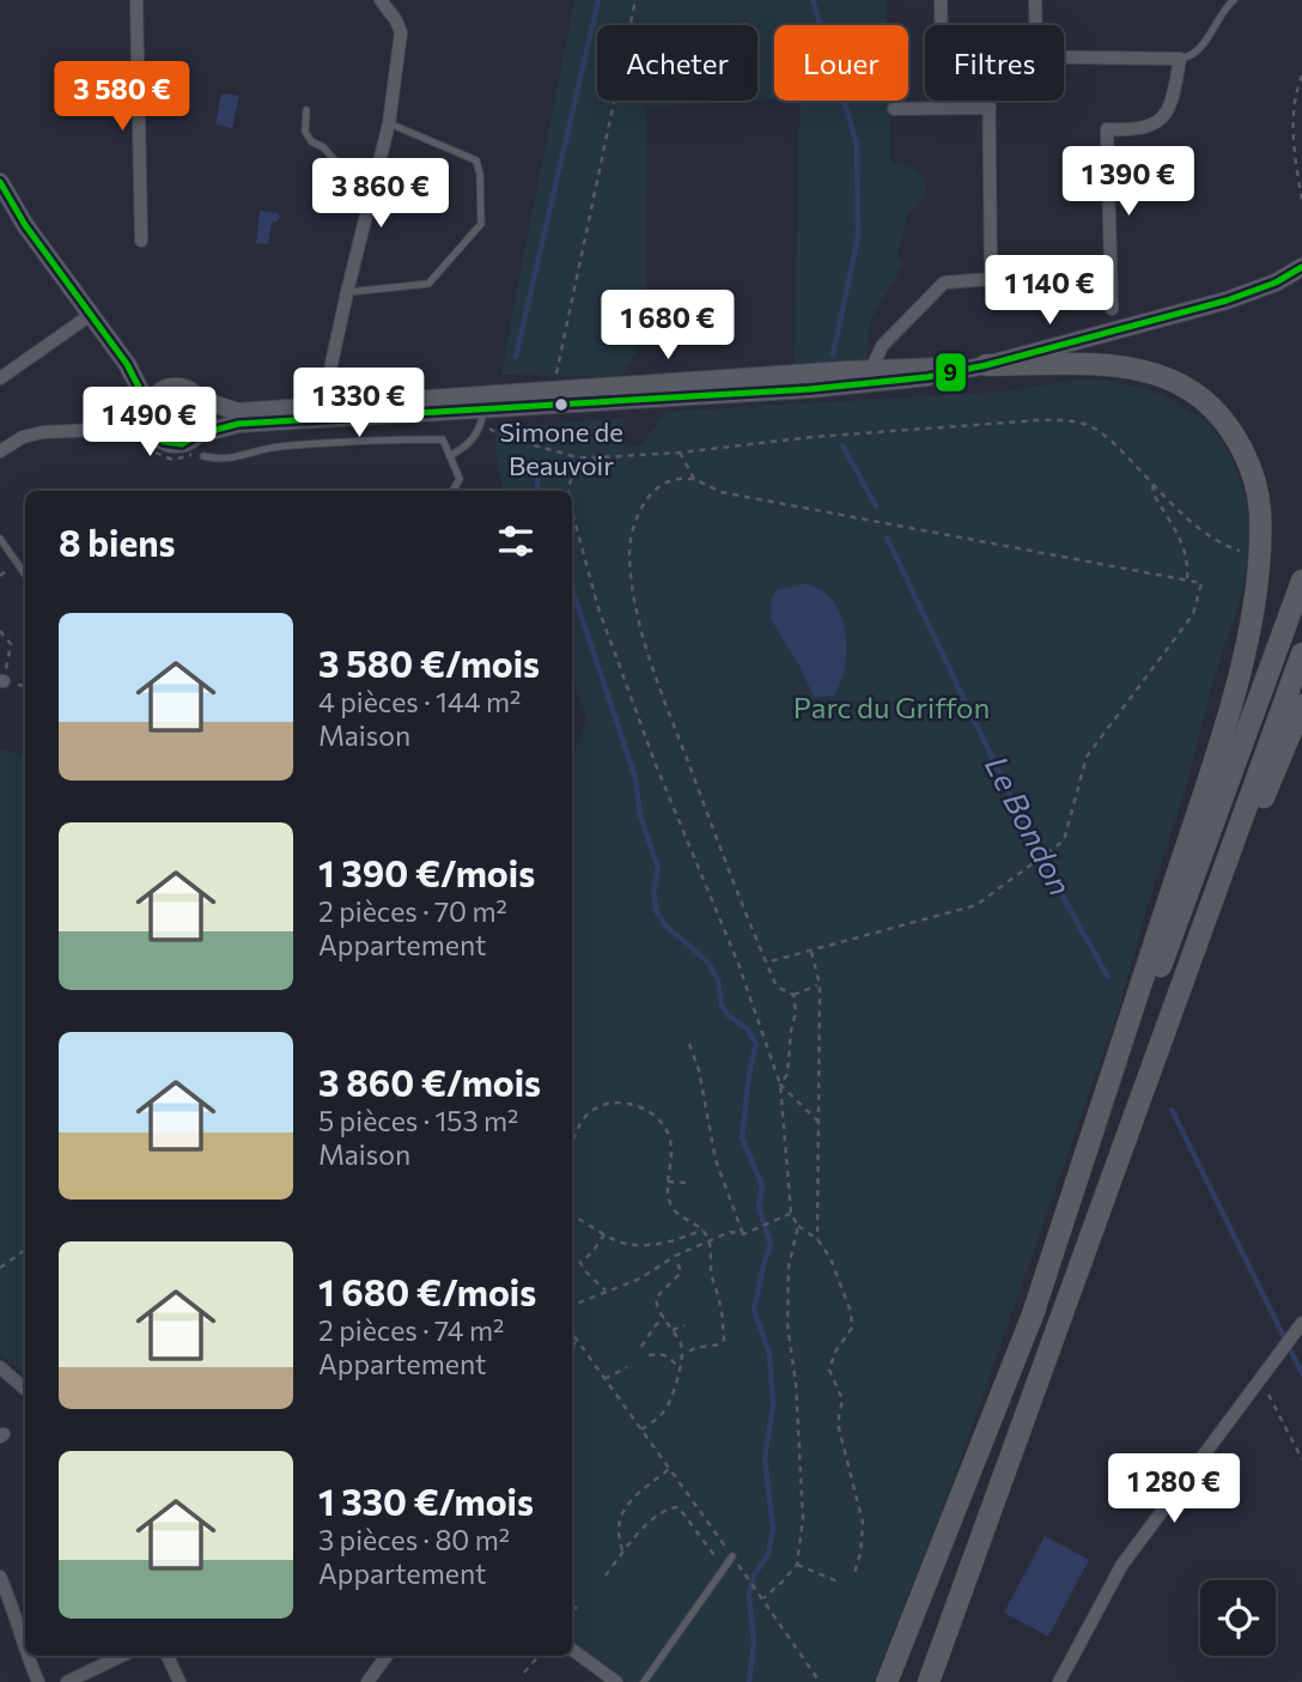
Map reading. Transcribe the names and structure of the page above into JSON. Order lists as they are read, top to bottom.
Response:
{
  "water": ["Le Bondon"],
  "parks": ["Parc du Griffon"],
  "places": ["Simone de Beauvoir"],
  "lines": ["transit line 9"],
  "page": {
    "chip": ["Acheter", "Louer", "Filtres"],
    "price": [
      "3 580 €",
      "1 390 €",
      "3 860 €",
      "1 140 €",
      "1 680 €",
      "1 330 €",
      "1 490 €",
      "1 280 €"
    ],
    "heading": "8 biens",
    "list": [
      {
        "name": "3 580 €/mois",
        "note": "4 pièces · 144 m² · Maison"
      },
      {
        "name": "1 390 €/mois",
        "note": "2 pièces · 70 m² · Appartement"
      },
      {
        "name": "3 860 €/mois",
        "note": "5 pièces · 153 m² · Maison"
      },
      {
        "name": "1 680 €/mois",
        "note": "2 pièces · 74 m² · Appartement"
      },
      {
        "name": "1 330 €/mois",
        "note": "3 pièces · 80 m² · Appartement"
      }
    ]
  }
}
